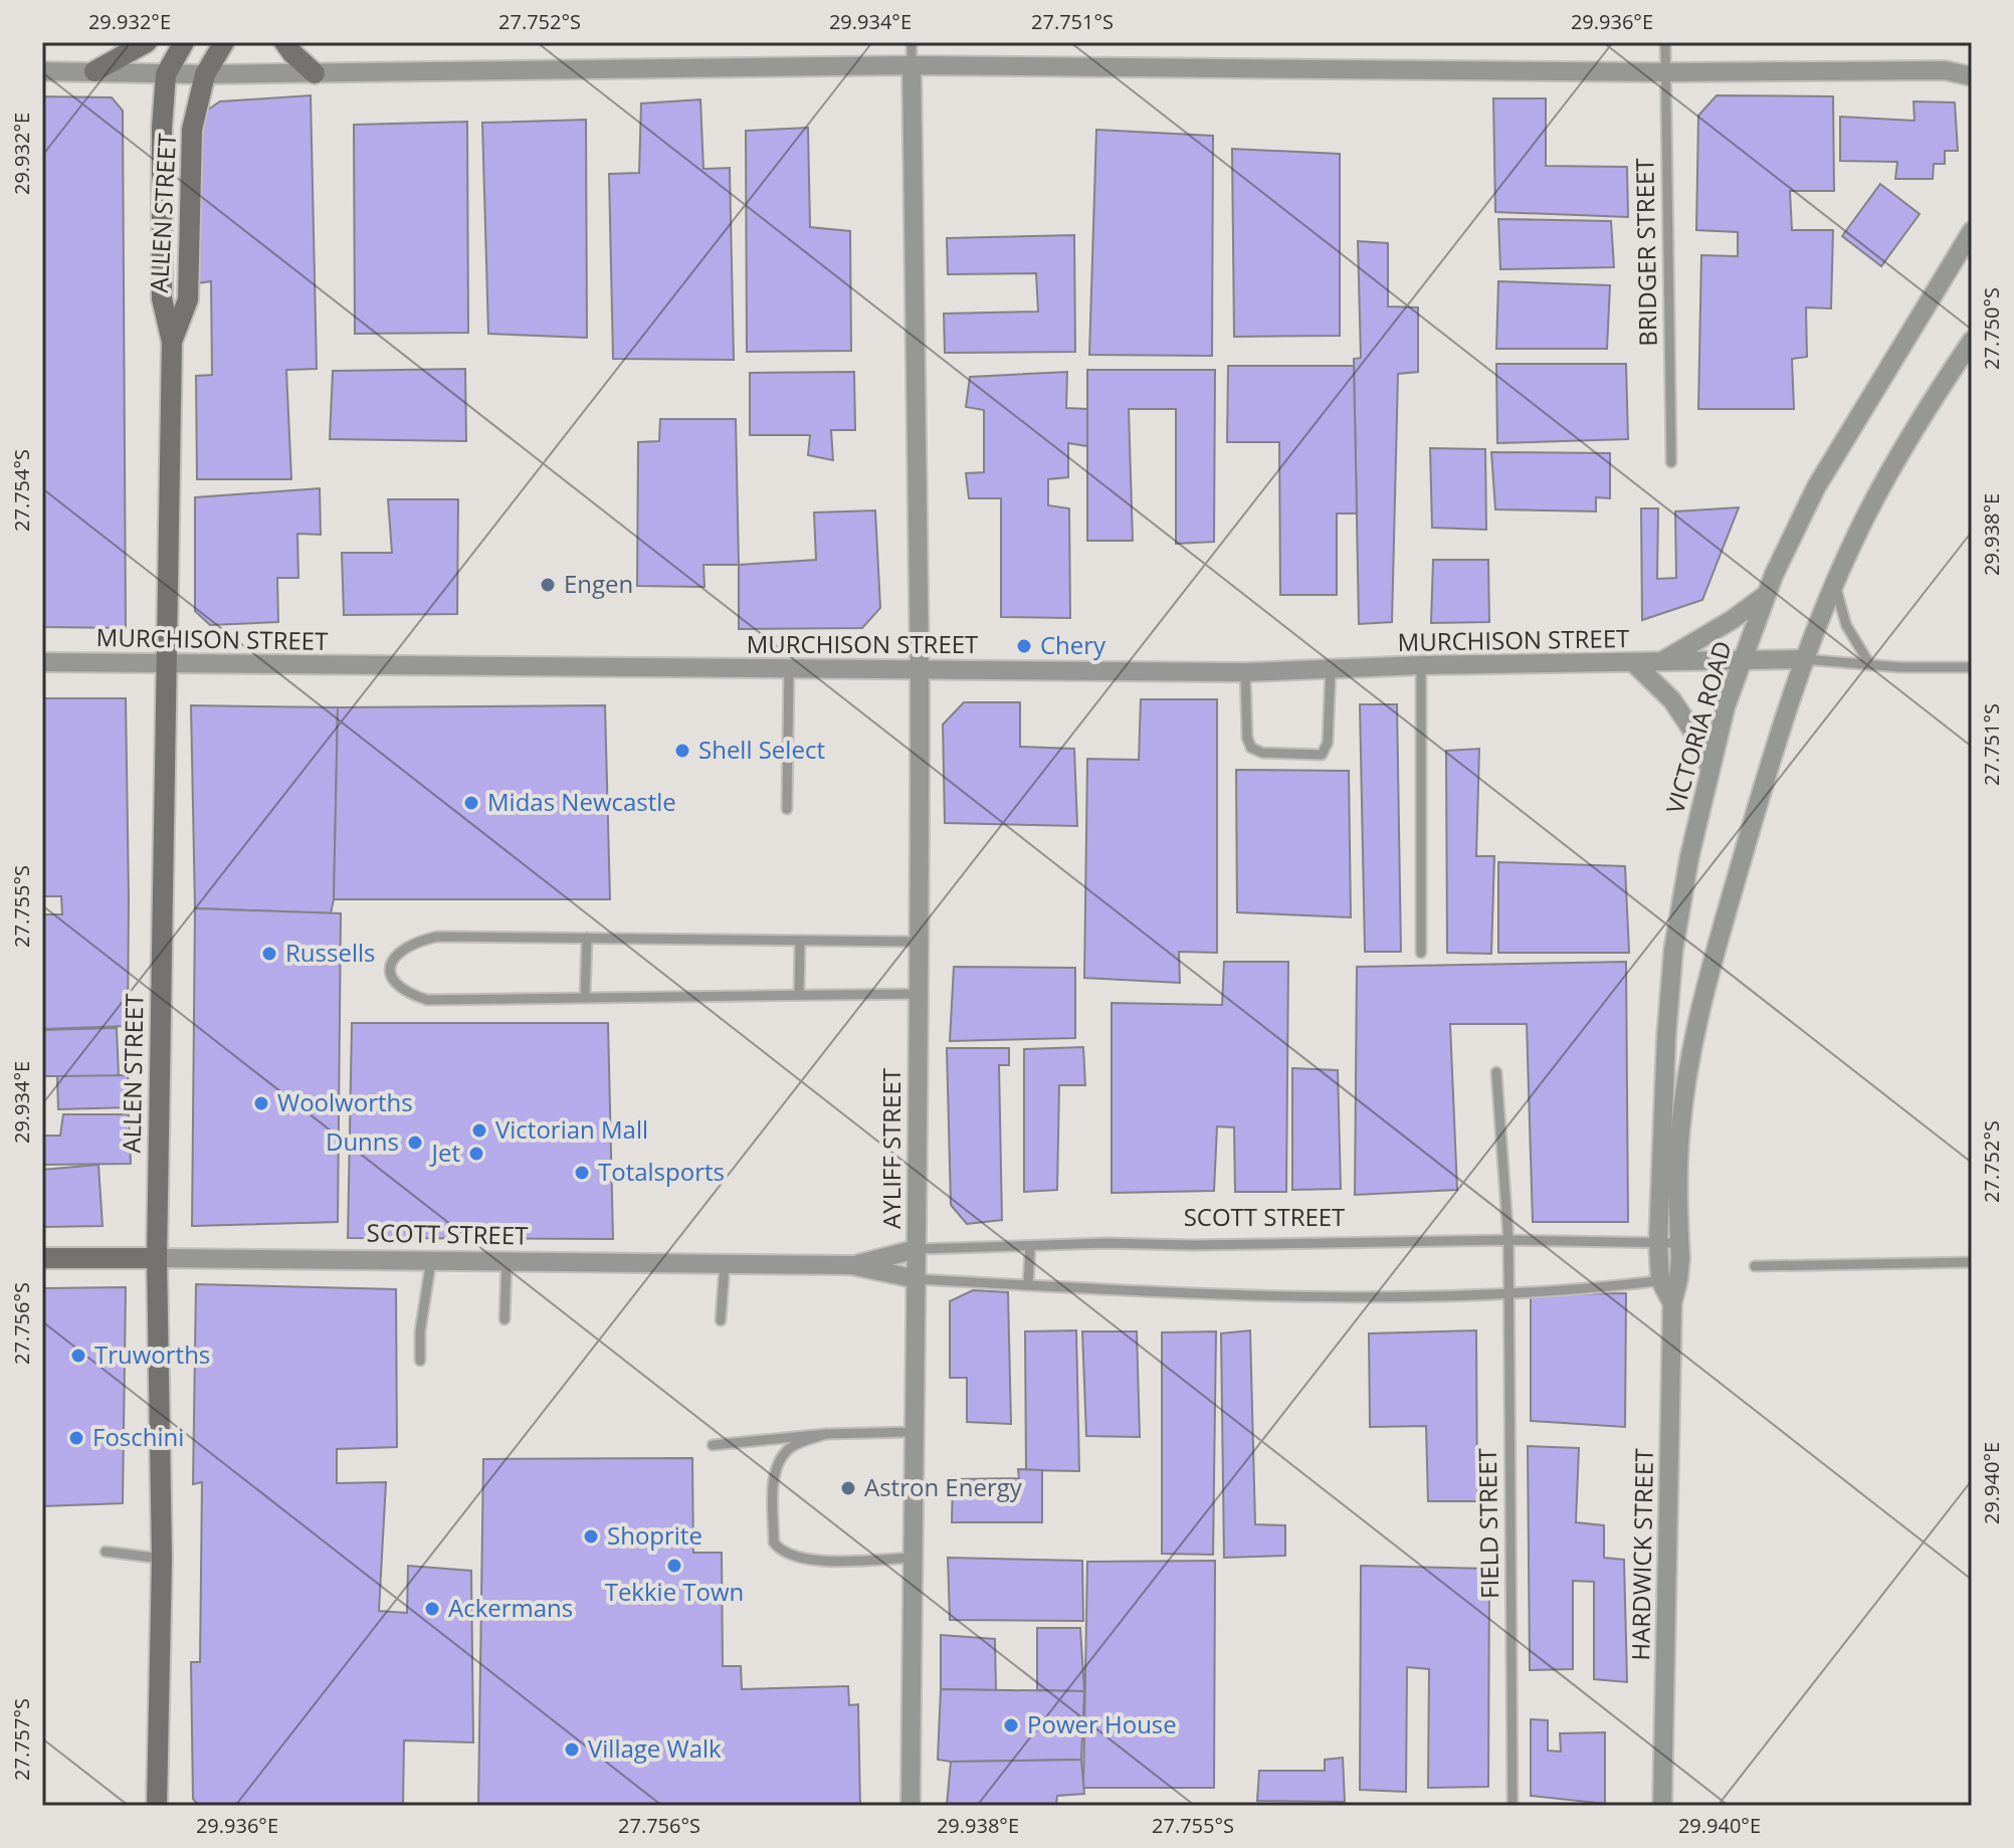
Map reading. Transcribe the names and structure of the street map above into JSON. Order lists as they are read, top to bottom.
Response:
{
  "streets": {
    "street": [
      "ALLEN STREET",
      "MURCHISON STREET",
      "VICTORIA ROAD",
      "AYLIFF STREET",
      "SCOTT STREET",
      "HARDWICK STREET"
    ],
    "lane": ["BRIDGER STREET", "FIELD STREET"]
  },
  "crossings": [
    ["ALLEN STREET", "MURCHISON STREET"],
    ["ALLEN STREET", "SCOTT STREET"],
    ["MURCHISON STREET", "VICTORIA ROAD"],
    ["MURCHISON STREET", "AYLIFF STREET"],
    ["MURCHISON STREET", "HARDWICK STREET"],
    ["VICTORIA ROAD", "SCOTT STREET"],
    ["VICTORIA ROAD", "HARDWICK STREET"],
    ["AYLIFF STREET", "SCOTT STREET"],
    ["SCOTT STREET", "FIELD STREET"],
    ["SCOTT STREET", "HARDWICK STREET"]
  ],
  "places": [
    "Engen",
    "Chery",
    "Shell Select",
    "Midas Newcastle",
    "Russells",
    "Woolworths",
    "Victorian Mall",
    "Dunns",
    "Jet",
    "Totalsports",
    "Truworths",
    "Foschini",
    "Astron Energy",
    "Shoprite",
    "Tekkie Town",
    "Ackermans",
    "Power House",
    "Village Walk"
  ],
  "coordinates": [
    "29.932°E",
    "27.752°S",
    "29.934°E",
    "27.751°S",
    "29.936°E",
    "27.750°S",
    "27.754°S",
    "29.938°E",
    "27.755°S",
    "27.756°S",
    "29.940°E",
    "27.757°S"
  ]
}
